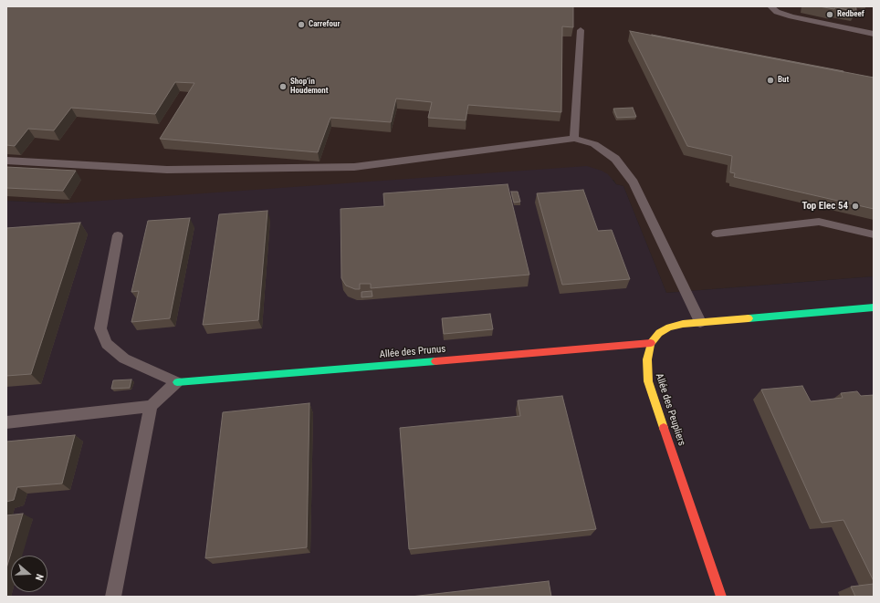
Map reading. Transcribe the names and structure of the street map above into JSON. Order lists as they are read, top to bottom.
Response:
{
  "streets": {
    "street": ["Allée des Prunus", "Allée des Peupliers"]
  },
  "crossings": [
    ["Allée des Prunus", "Allée des Peupliers"]
  ],
  "places": [
    "Redbeef",
    "Carrefour",
    "But",
    "Shop’in Houdemont",
    "Top Elec 54"
  ],
  "north": "right"
}
